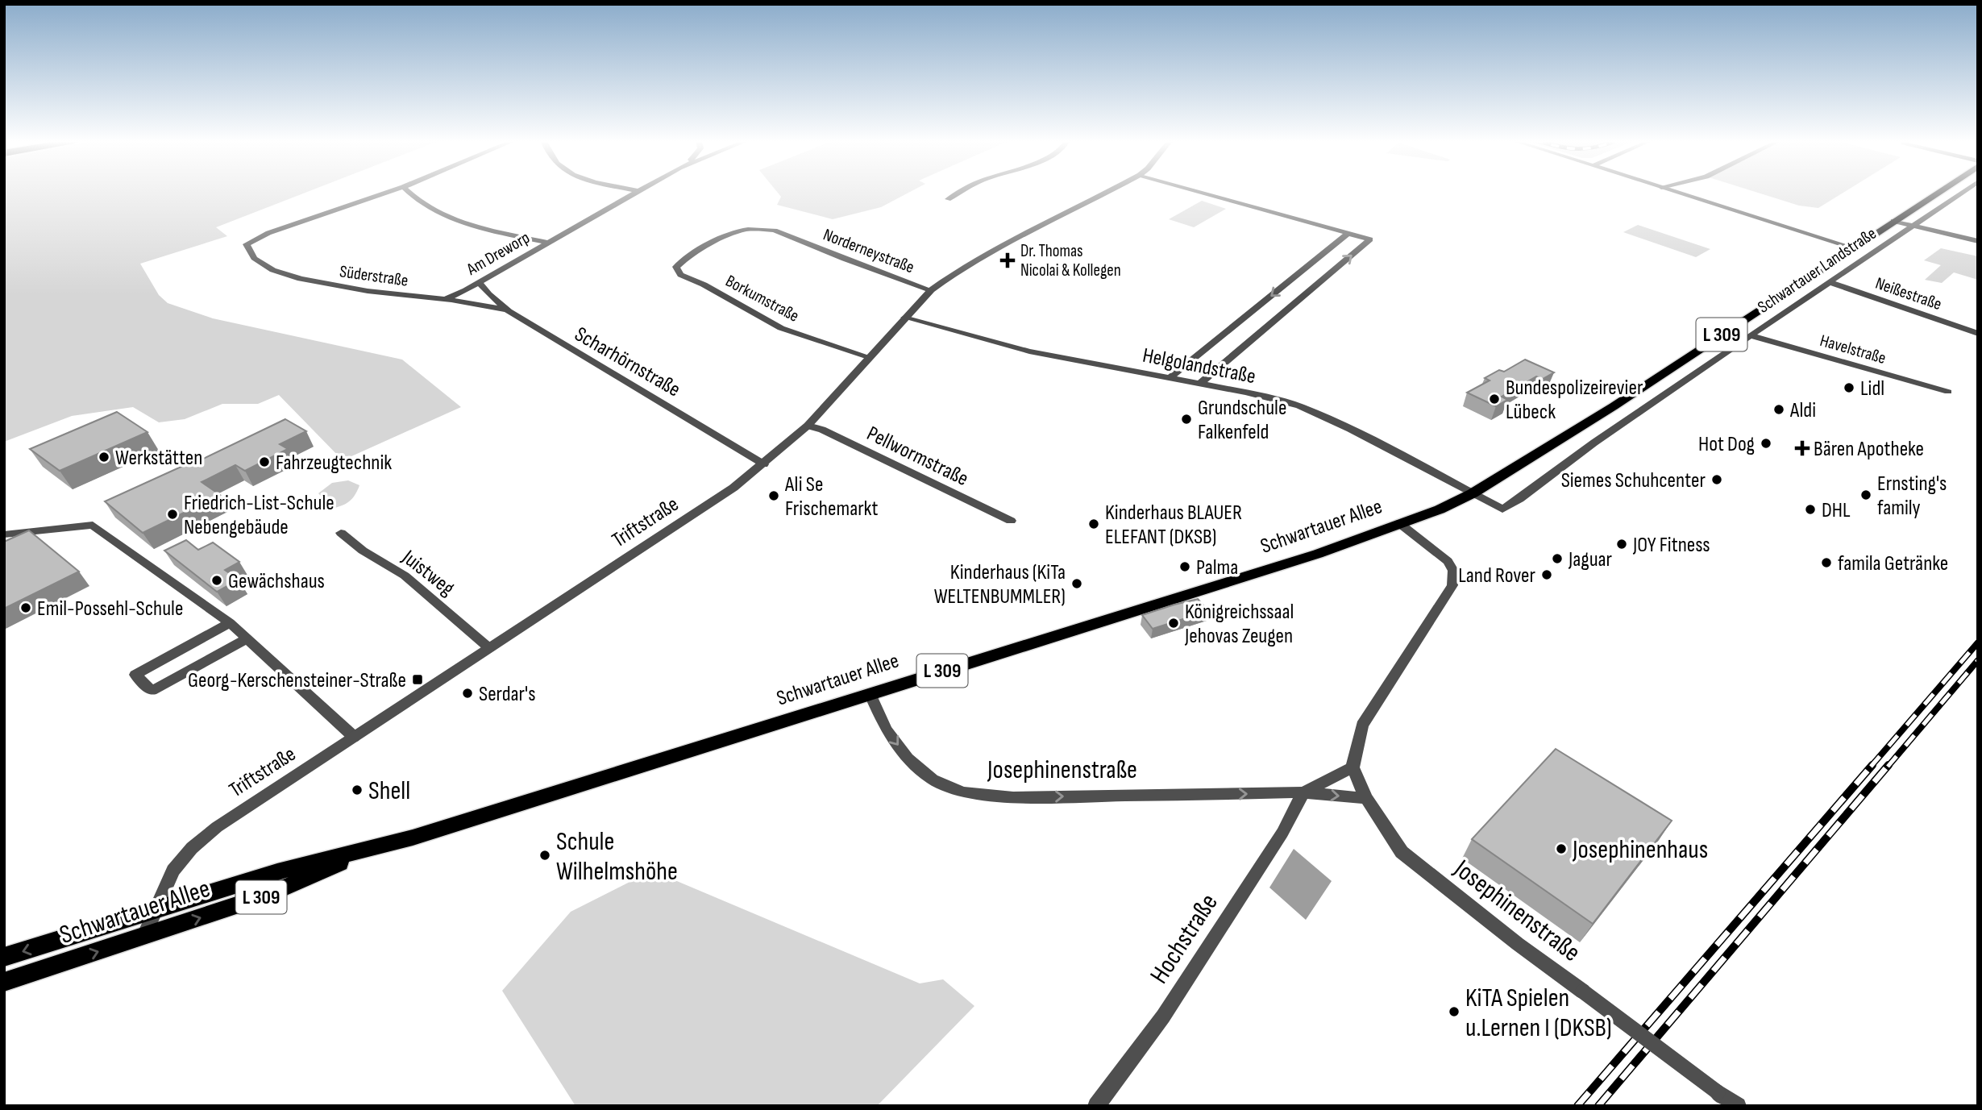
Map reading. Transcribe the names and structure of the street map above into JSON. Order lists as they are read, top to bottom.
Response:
{
  "streets": {
    "main road": ["Schwartauer Landstraße", "L 309", "Schwartauer Allee"],
    "street": [
      "Norderneystraße",
      "Am Dreworp",
      "Süderstraße",
      "Neißestraße",
      "Borkumstraße",
      "Havelstraße",
      "Scharhörnstraße",
      "Helgolandstraße",
      "Pellwormstraße",
      "Triftstraße",
      "Juistweg",
      "Josephinenstraße",
      "Hochstraße"
    ]
  },
  "crossings": [
    ["Norderneystraße", "Borkumstraße"],
    ["Norderneystraße", "Triftstraße"],
    ["Am Dreworp", "Süderstraße"],
    ["Am Dreworp", "Scharhörnstraße"],
    ["Schwartauer Landstraße", "Neißestraße"],
    ["Schwartauer Landstraße", "Havelstraße"],
    ["Schwartauer Landstraße", "Helgolandstraße"],
    ["Schwartauer Landstraße", "Schwartauer Allee"],
    ["Süderstraße", "Scharhörnstraße"],
    ["Borkumstraße", "Triftstraße"],
    ["Scharhörnstraße", "Triftstraße"],
    ["Helgolandstraße", "Triftstraße"],
    ["Helgolandstraße", "Schwartauer Allee"],
    ["Pellwormstraße", "Triftstraße"],
    ["Triftstraße", "Schwartauer Allee"],
    ["Triftstraße", "Juistweg"],
    ["Schwartauer Allee", "Josephinenstraße"],
    ["Josephinenstraße", "Hochstraße"]
  ],
  "one_way": ["Josephinenstraße"],
  "places": {
    "health": ["Dr. Thomas Nicolai & Kollegen", "Bären Apotheke"],
    "other": [
      "Lidl",
      "Bundespolizeirevier Lübeck",
      "Aldi",
      "Grundschule Falkenfeld",
      "Hot Dog",
      "Werkstätten",
      "Fahrzeugtechnik",
      "Siemes Schuhcenter",
      "Ernsting's family",
      "Ali Se Frischemarkt",
      "DHL",
      "Friedrich-List-Schule Nebengebäude",
      "Kinderhaus BLAUER ELEFANT (DKSB)",
      "JOY Fitness",
      "Jaguar",
      "famila Getränke",
      "Palma",
      "Land Rover",
      "Gewächshaus",
      "Kinderhaus (KiTa WELTENBUMMLER)",
      "Emil-Possehl-Schule",
      "Königreichssaal Jehovas Zeugen",
      "Serdar's",
      "Shell",
      "Josephinenhaus",
      "Schule Wilhelmshöhe",
      "KiTA Spielen u.Lernen I (DKSB)"
    ],
    "transit": ["Georg-Kerschensteiner-Straße"]
  }
}
